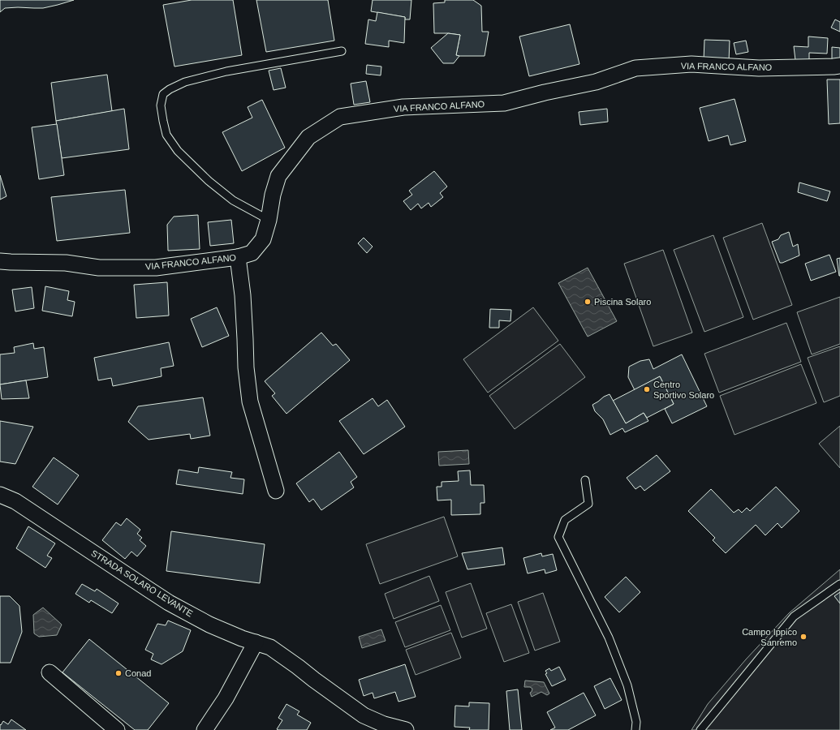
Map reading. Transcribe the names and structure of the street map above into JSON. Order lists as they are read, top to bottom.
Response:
{
  "streets": {
    "street": ["VIA FRANCO ALFANO", "STRADA SOLARO LEVANTE"]
  },
  "places": [
    "Piscina Solaro",
    "Centro Sportivo Solaro",
    "Campo Ippico Sanremo",
    "Conad"
  ]
}
